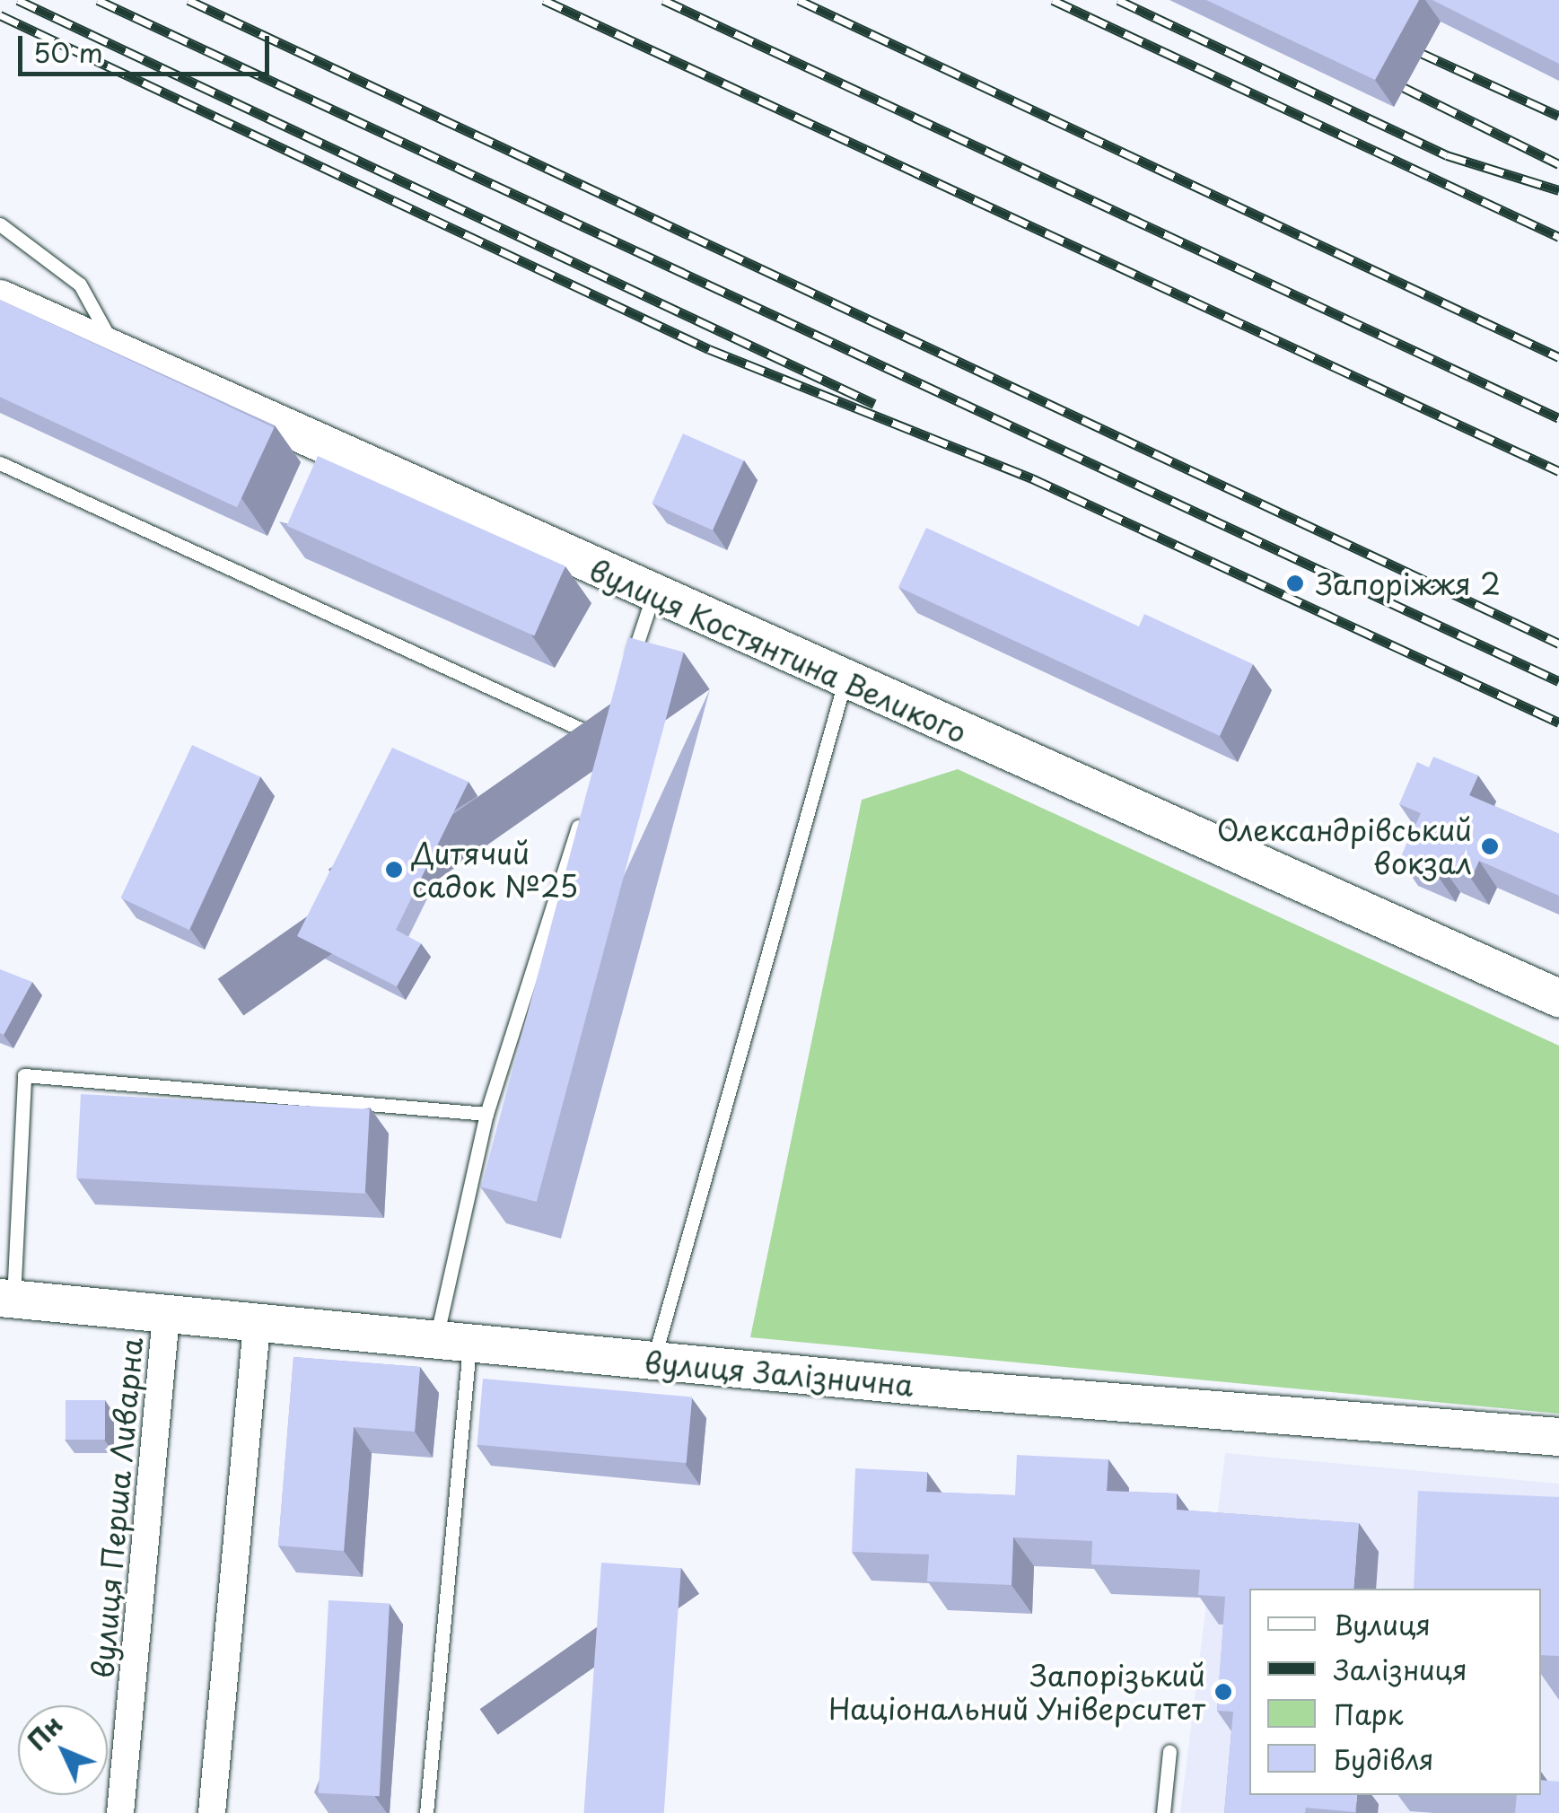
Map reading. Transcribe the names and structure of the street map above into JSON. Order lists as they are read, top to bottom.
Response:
{
  "streets": {
    "street": ["вулиця Костянтина Великого", "вулиця Залізнична", "вулиця Перша Ливарна"]
  },
  "crossings": [
    ["вулиця Залізнична", "вулиця Перша Ливарна"]
  ],
  "places": [
    "Запоріжжя 2",
    "Олександрівський вокзал",
    "Дитячий садок №25",
    "Запорізький Національний Університет"
  ],
  "legend": [
    "Вулиця",
    "Залізниця",
    "Парк",
    "Будівля"
  ],
  "scale_bar": "50 m",
  "north": "top left"
}
